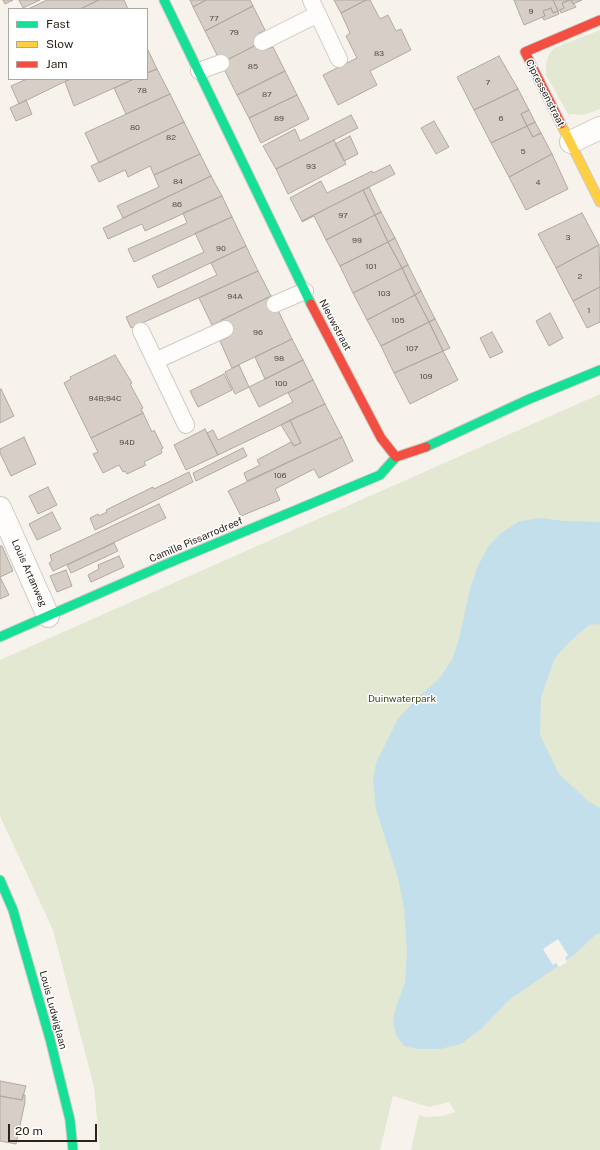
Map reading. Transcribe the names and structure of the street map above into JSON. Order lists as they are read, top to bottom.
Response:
{
  "streets": {
    "street": [
      "Cipressenstraat",
      "Nieuwstraat",
      "Camille Pissarrodreef",
      "Louis Artanweg",
      "Louis Ludwiglaan"
    ]
  },
  "crossings": [
    ["Nieuwstraat", "Camille Pissarrodreef"],
    ["Camille Pissarrodreef", "Louis Artanweg"]
  ],
  "parks": ["Duinwaterpark"],
  "house_numbers": [
    "9",
    "77",
    "79",
    "83",
    "85",
    "7",
    "78",
    "87",
    "89",
    "6",
    "80",
    "82",
    "5",
    "93",
    "84",
    "4",
    "86",
    "97",
    "3",
    "99",
    "90",
    "101",
    "2",
    "103",
    "94A",
    "1",
    "105",
    "96",
    "107",
    "98",
    "109",
    "100",
    "94B;94C",
    "94D",
    "106"
  ],
  "legend": ["Fast", "Slow", "Jam"],
  "scale_bar": "20 m"
}
